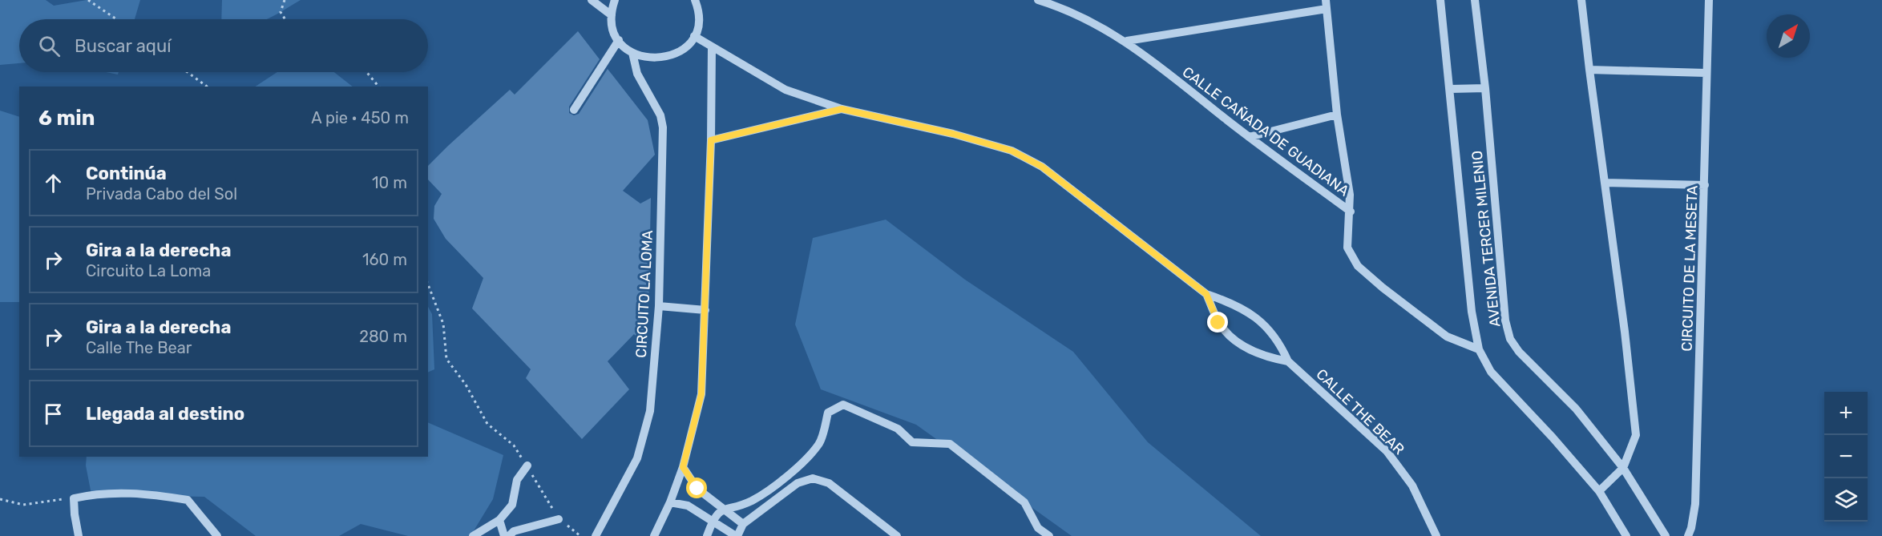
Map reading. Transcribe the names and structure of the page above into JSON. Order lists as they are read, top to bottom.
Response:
{
  "streets": {
    "street": [
      "CALLE CAÑADA DE GUADIANA",
      "AVENIDA TERCER MILENIO",
      "CIRCUITO DE LA MESETA",
      "CIRCUITO LA LOMA",
      "CALLE THE BEAR"
    ]
  },
  "crossings": [
    ["CALLE CAÑADA DE GUADIANA", "AVENIDA TERCER MILENIO"]
  ],
  "north": "top right",
  "page": {
    "search": "Buscar aquí",
    "heading": ["6 min", "A pie · 450 m"],
    "list": [
      ["Continúa", "Privada Cabo del Sol", "10 m"],
      ["Gira a la derecha", "Circuito La Loma", "160 m"],
      ["Gira a la derecha", "Calle The Bear", "280 m"],
      "Llegada al destino"
    ],
    "map_buttons": ["+", "−"]
  }
}
